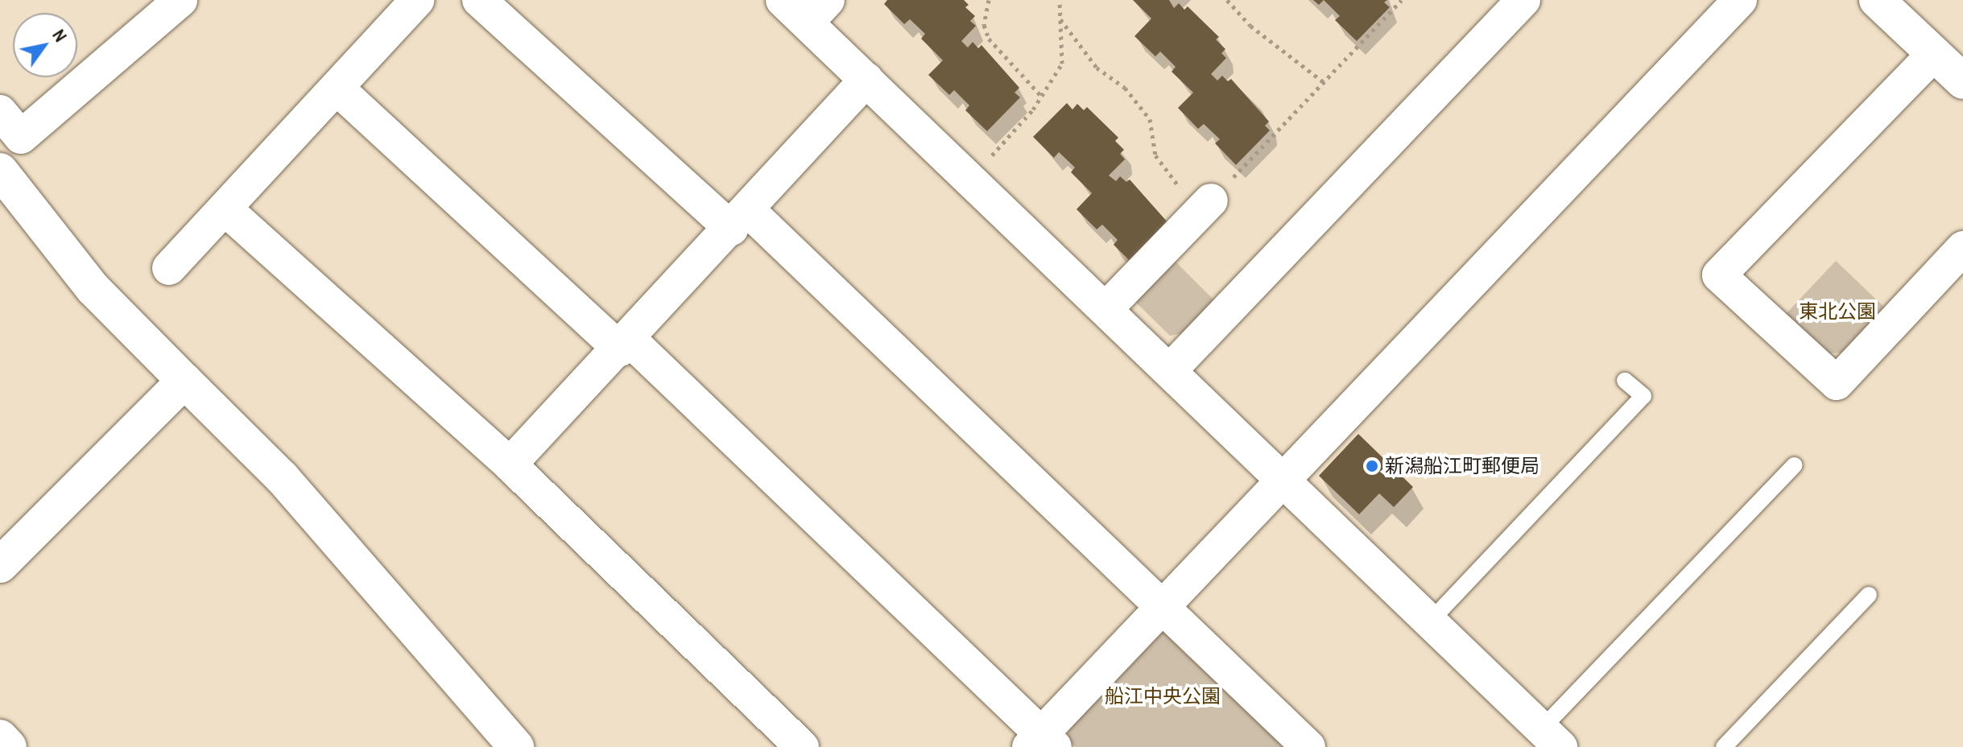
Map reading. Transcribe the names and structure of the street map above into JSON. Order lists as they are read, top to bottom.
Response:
{
  "parks": ["東北公園", "船江中央公園"],
  "places": ["新潟船江町郵便局"],
  "north": "top right"
}
